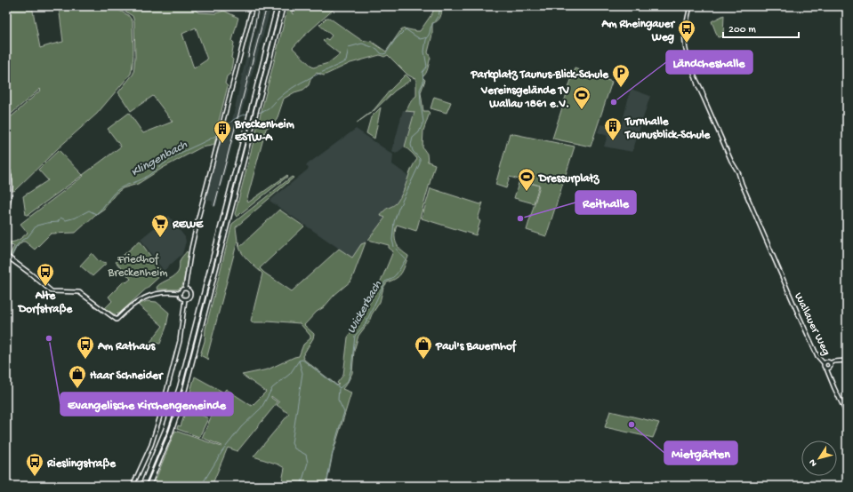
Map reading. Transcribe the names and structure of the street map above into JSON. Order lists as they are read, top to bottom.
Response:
{
  "streets": {
    "street": ["Wallauer Weg"]
  },
  "water": ["Klingenbach", "Wickerbach"],
  "parks": ["Friedhof Breckenheim"],
  "places": {
    "bus stop": [
      "Am Rheingauer Weg",
      "Alte Dorfstraße",
      "Am Rathaus",
      "Rieslingstraße"
    ],
    "parking": ["Parkplatz Taunus-Blick-Schule"],
    "other": [
      "Ländcheshalle",
      "Reithalle",
      "Evangelische Kirchengemeinde",
      "Mietgärten"
    ],
    "sports": ["Vereinsgelände TV Wallau 1861 e.V.", "Dressurplatz"],
    "building": ["Turnhalle Taunusblick-Schule", "Breckenheim ESTW-A"],
    "supermarket": ["REWE"],
    "shop": ["Paul's Bauernhof", "Haar Schneider"]
  },
  "scale_bar": "200 m",
  "north": "bottom left"
}
